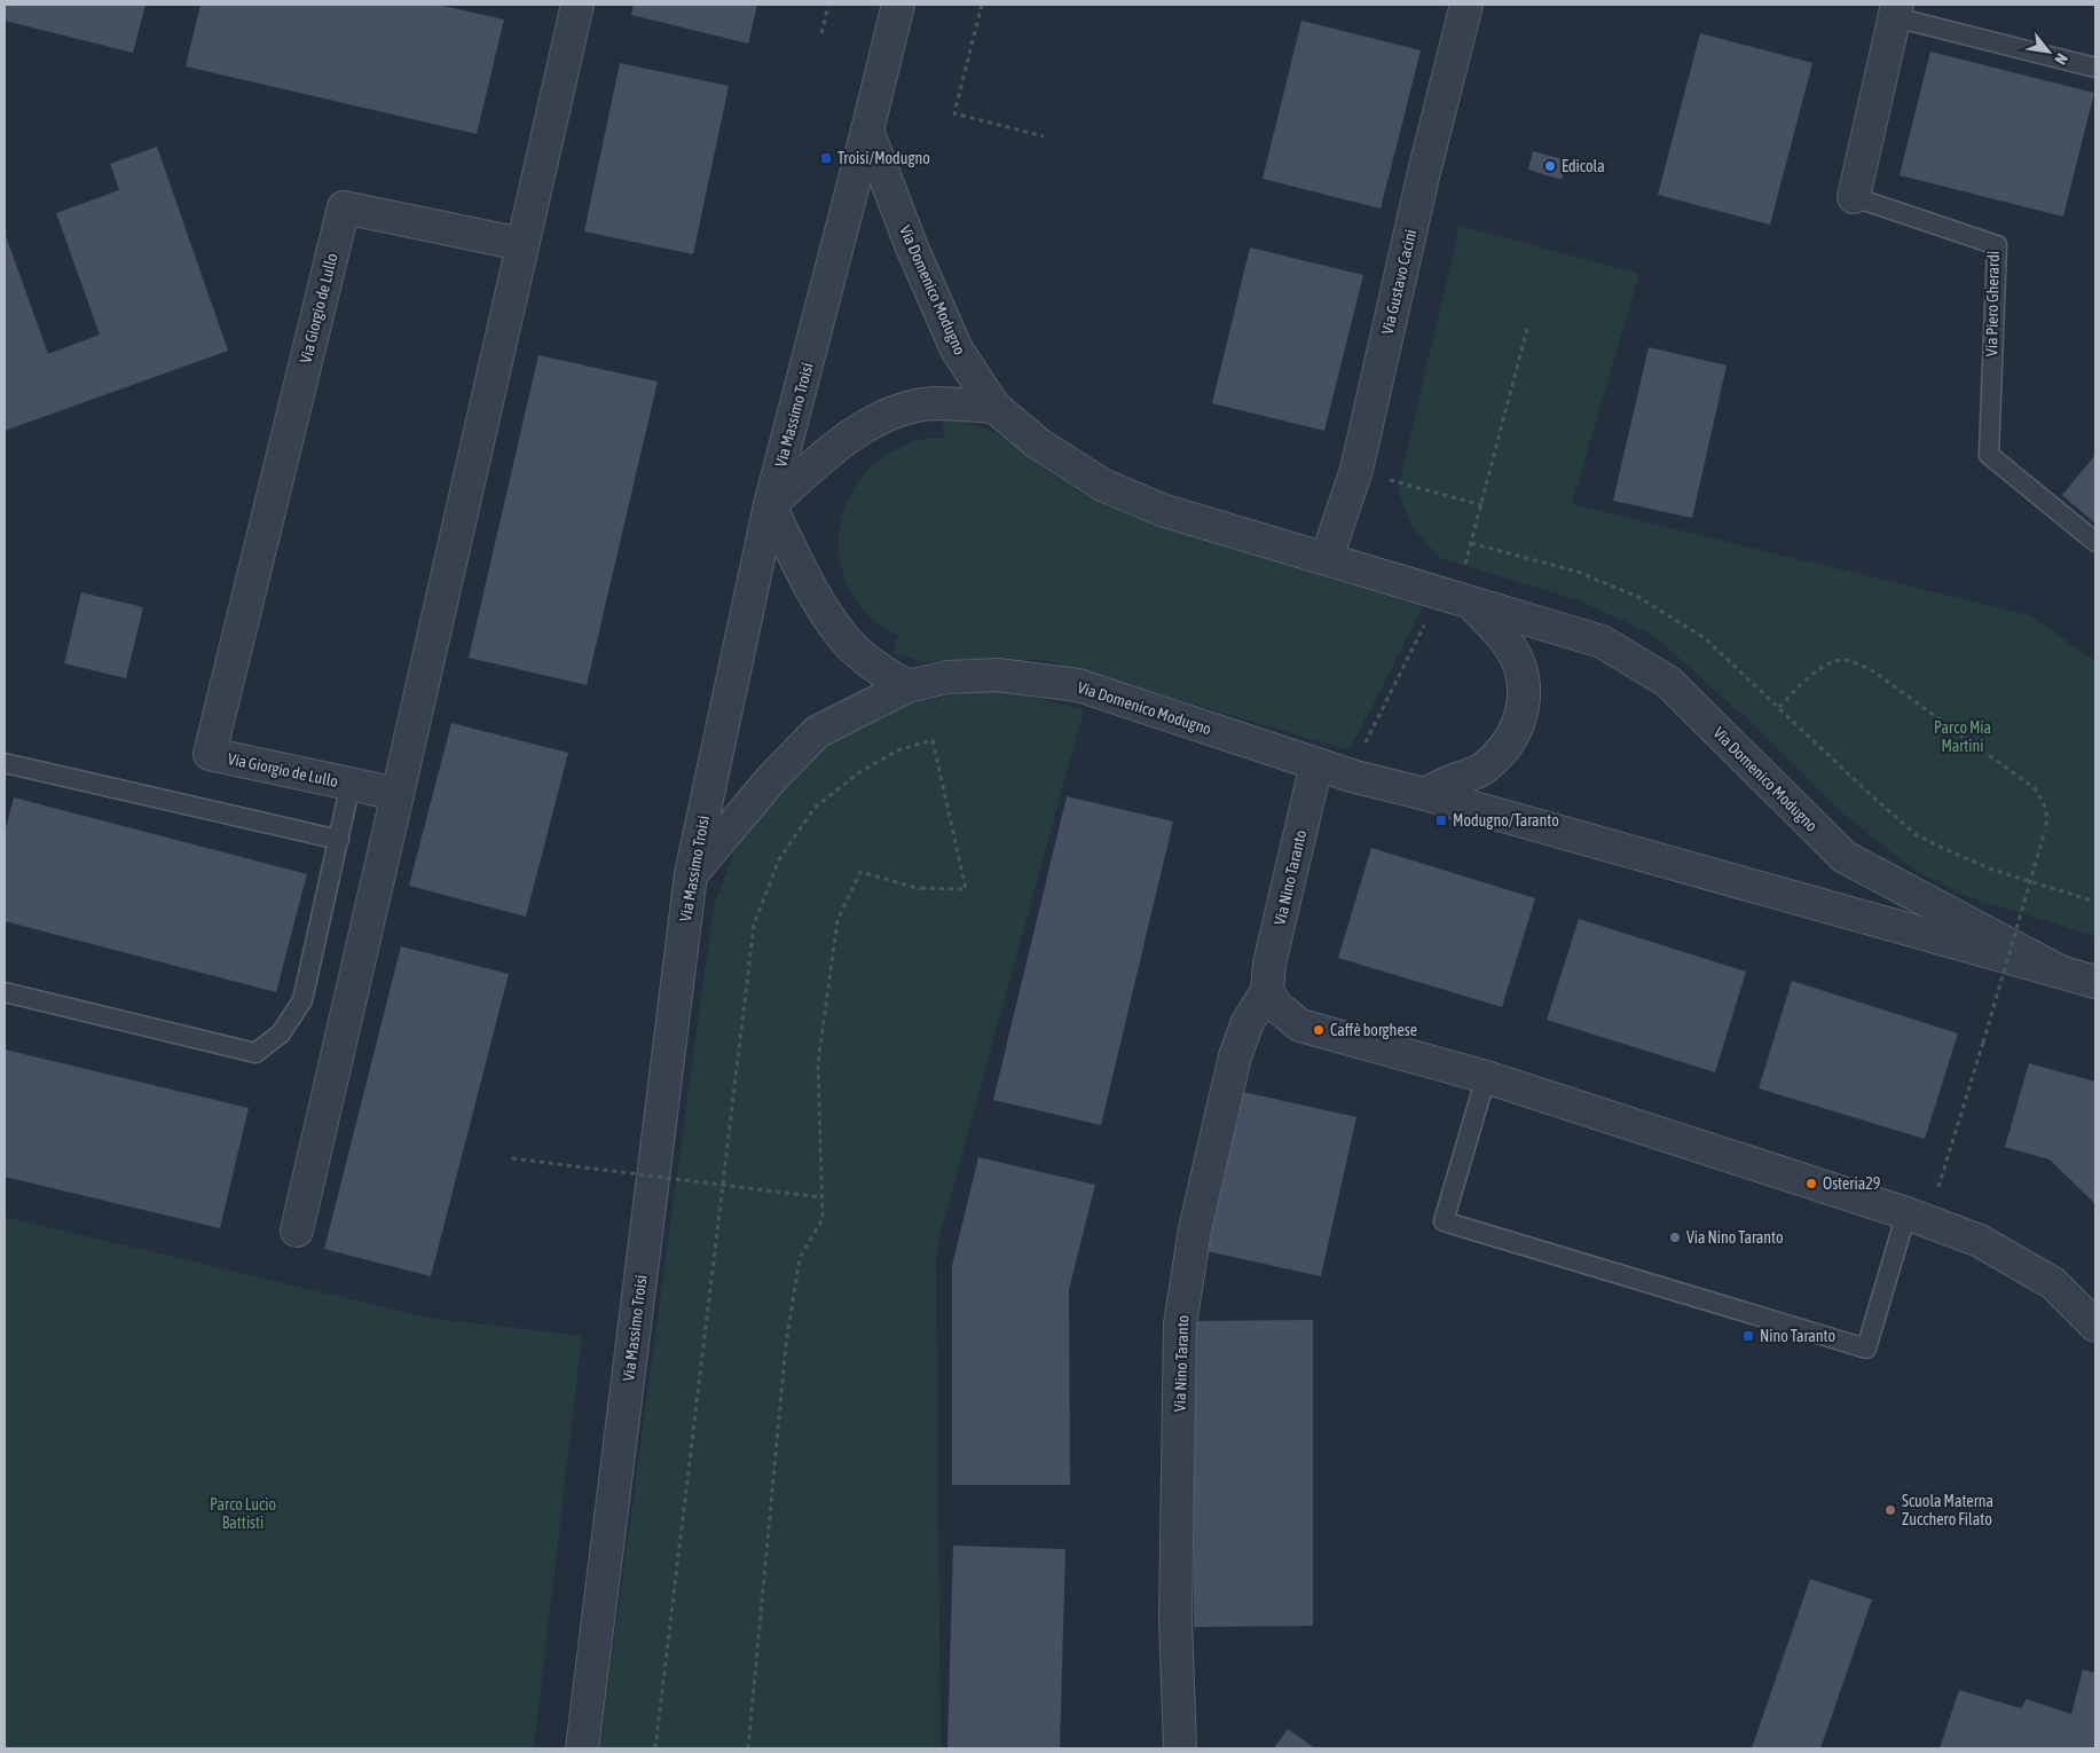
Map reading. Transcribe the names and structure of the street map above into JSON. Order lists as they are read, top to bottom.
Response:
{
  "streets": {
    "street": [
      "Via Gustavo Cacini",
      "Via Domenico Modugno",
      "Via Piero Gherardi",
      "Via Giorgio de Lullo",
      "Via Massimo Troisi",
      "Via Nino Taranto"
    ]
  },
  "crossings": [
    ["Via Gustavo Cacini", "Via Domenico Modugno"],
    ["Via Domenico Modugno", "Via Massimo Troisi"],
    ["Via Domenico Modugno", "Via Nino Taranto"]
  ],
  "parks": ["Parco Mia Martini", "Parco Lucio Battisti"],
  "places": {
    "transit": ["Troisi/Modugno", "Modugno/Taranto", "Nino Taranto"],
    "other": [
      "Edicola",
      "Caffè borghese",
      "Osteria29",
      "Via Nino Taranto",
      "Scuola Materna Zucchero Filato"
    ]
  },
  "north": "bottom right"
}
